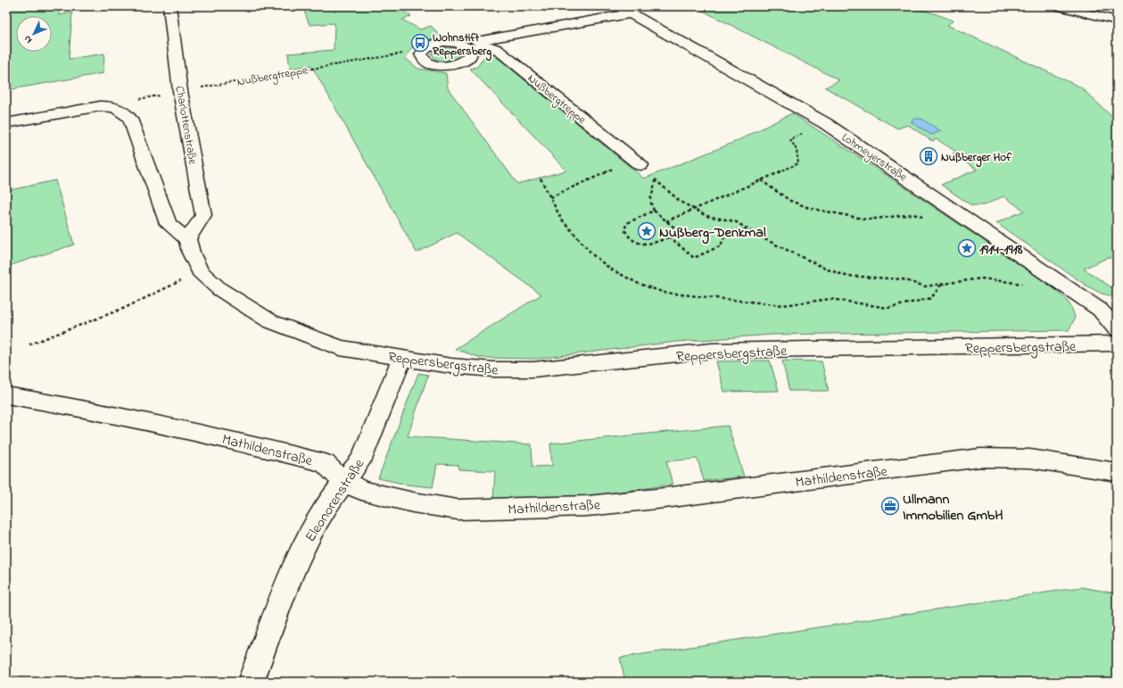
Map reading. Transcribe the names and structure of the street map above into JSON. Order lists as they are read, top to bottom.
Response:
{
  "streets": {
    "street": [
      "Nußbergtreppe",
      "Charlottenstraße",
      "Lohmeyerstraße",
      "Reppersbergstraße",
      "Mathildenstraße",
      "Eleonorenstraße"
    ]
  },
  "crossings": [
    ["Nußbergtreppe", "Lohmeyerstraße"],
    ["Charlottenstraße", "Reppersbergstraße"],
    ["Reppersbergstraße", "Eleonorenstraße"],
    ["Mathildenstraße", "Eleonorenstraße"]
  ],
  "places": {
    "bus stop": ["Wohnstift Reppersberg"],
    "building": ["Nußberger Hof"],
    "place": ["Nußberg-Denkmal", "1914-1918"],
    "office": ["Ullmann Immobilien GmbH"]
  },
  "north": "bottom left"
}
